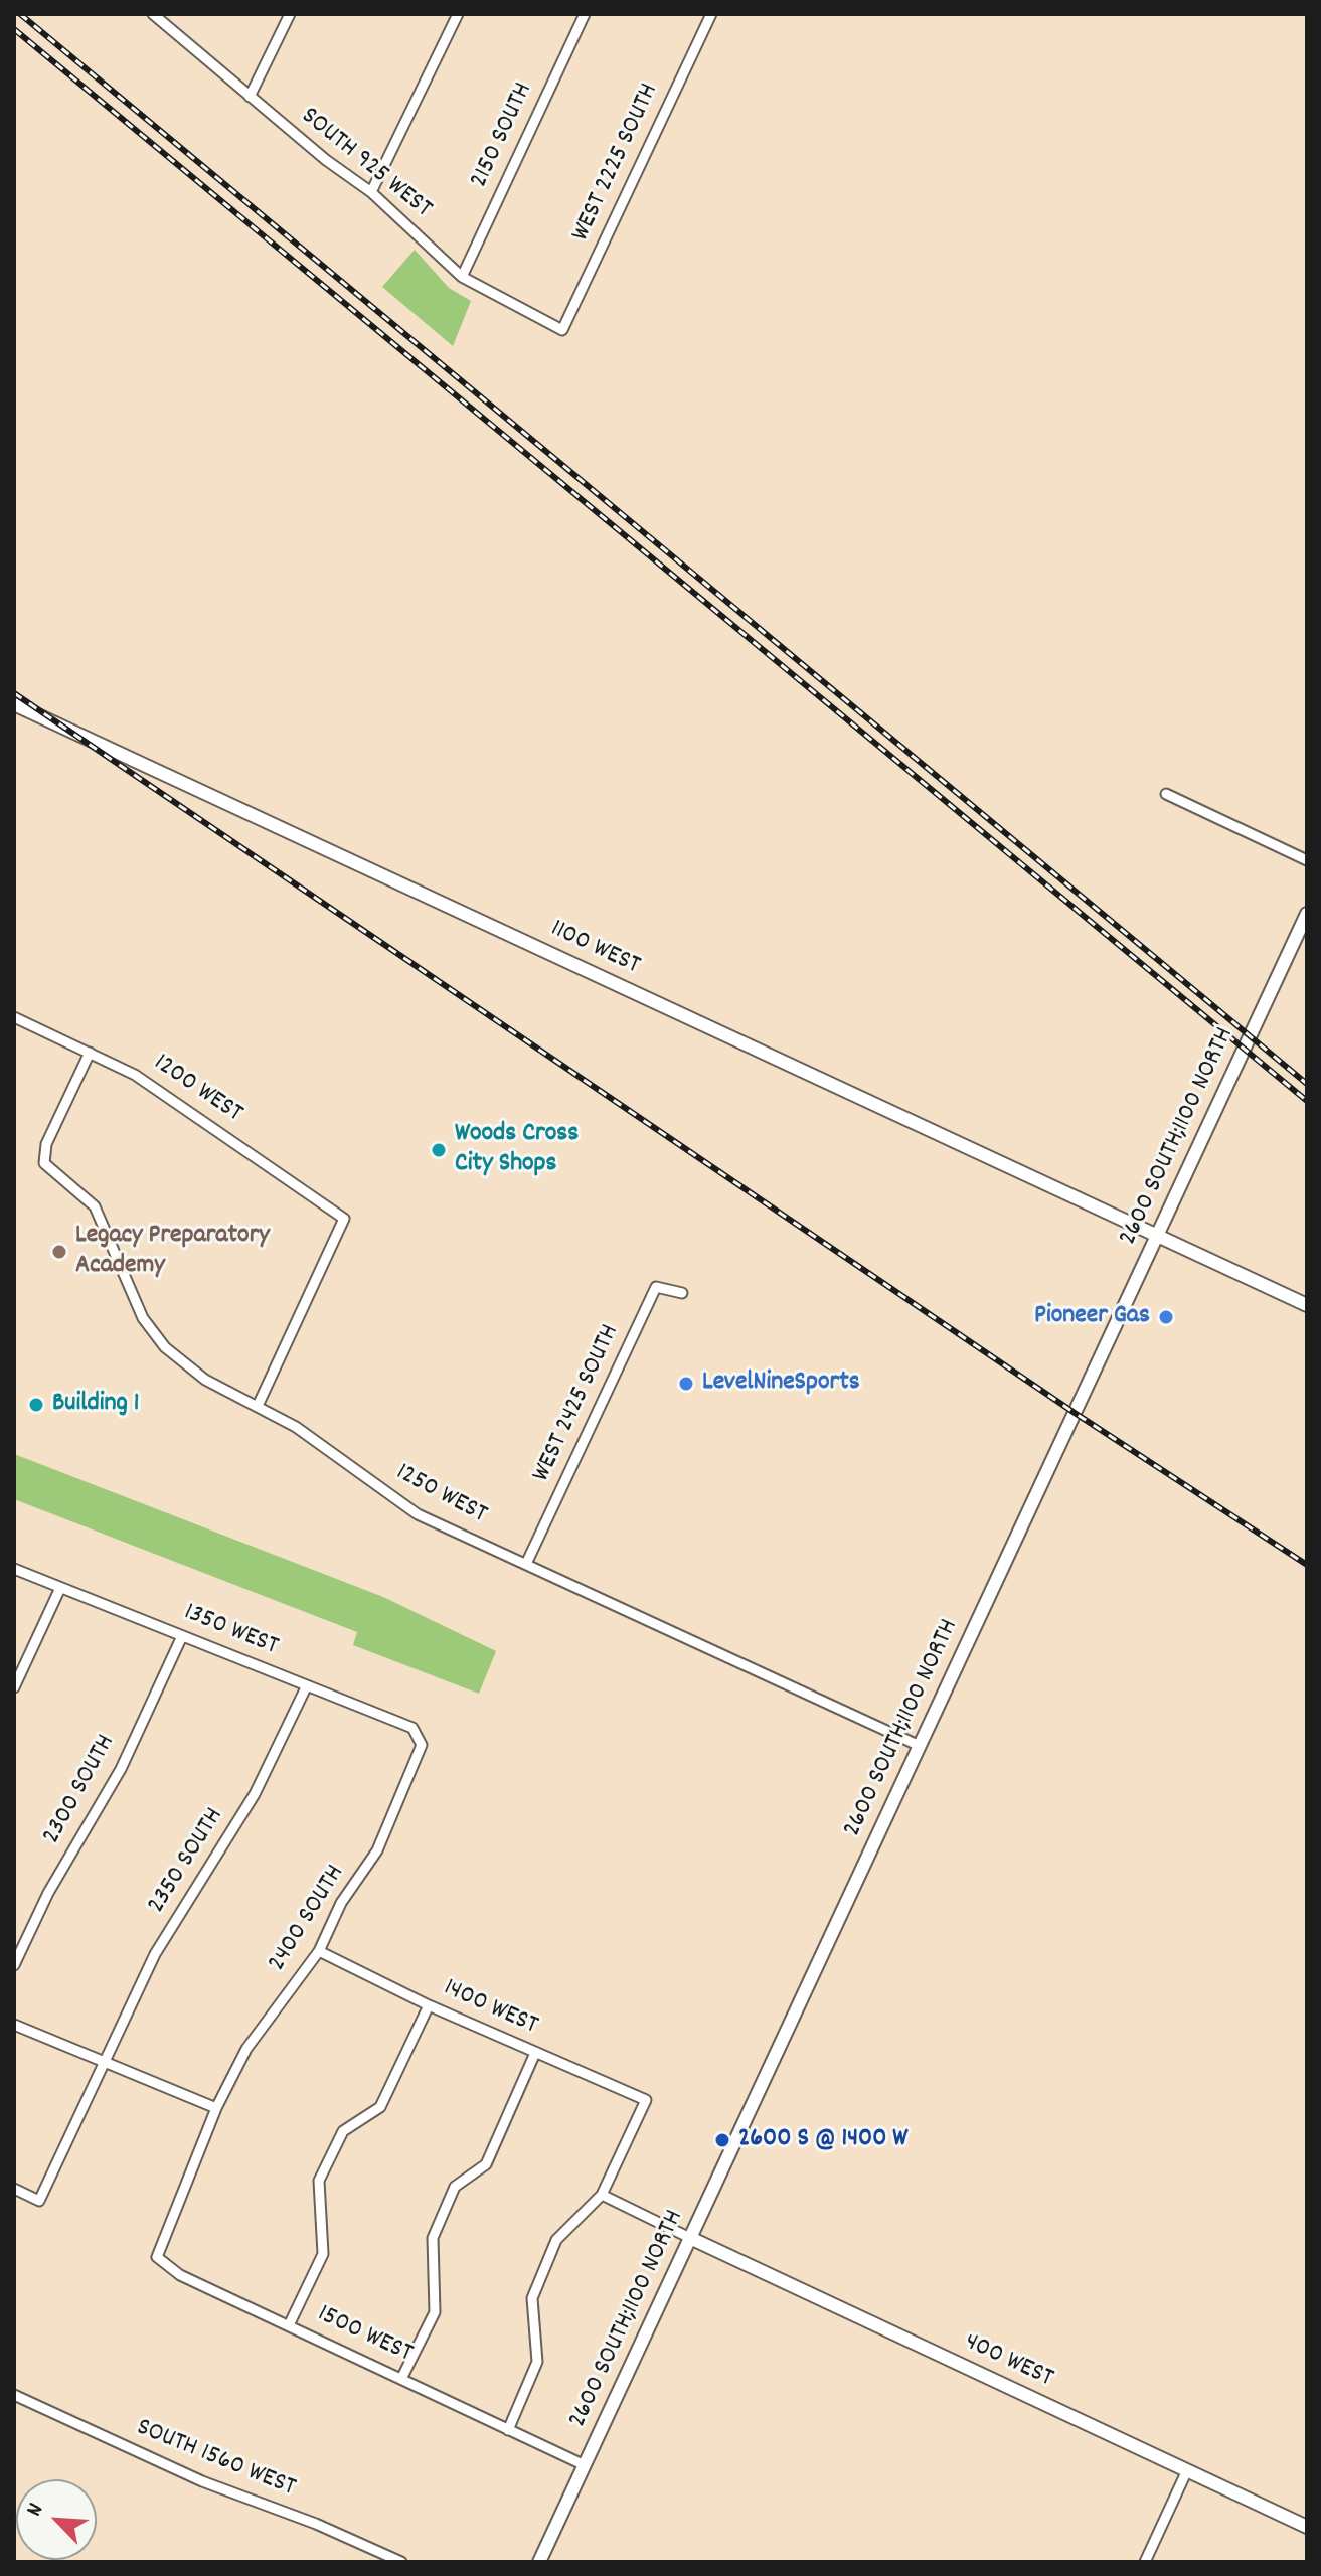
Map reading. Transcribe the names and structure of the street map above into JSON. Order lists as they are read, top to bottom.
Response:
{
  "streets": {
    "street": [
      "2150 SOUTH",
      "WEST 2225 SOUTH",
      "SOUTH 925 WEST",
      "1100 WEST",
      "1200 WEST",
      "2600 SOUTH;1100 NORTH",
      "WEST 2425 SOUTH",
      "1250 WEST",
      "1350 WEST",
      "2300 SOUTH",
      "2350 SOUTH",
      "2400 SOUTH",
      "1400 WEST",
      "1500 WEST",
      "400 WEST",
      "SOUTH 1560 WEST"
    ]
  },
  "crossings": [
    ["2150 SOUTH", "SOUTH 925 WEST"],
    ["WEST 2225 SOUTH", "SOUTH 925 WEST"],
    ["1100 WEST", "2600 SOUTH;1100 NORTH"],
    ["1200 WEST", "1250 WEST"],
    ["2600 SOUTH;1100 NORTH", "1250 WEST"],
    ["2600 SOUTH;1100 NORTH", "1500 WEST"],
    ["2600 SOUTH;1100 NORTH", "400 WEST"],
    ["WEST 2425 SOUTH", "1250 WEST"],
    ["1350 WEST", "2300 SOUTH"],
    ["1350 WEST", "2350 SOUTH"],
    ["1350 WEST", "2400 SOUTH"],
    ["2400 SOUTH", "1400 WEST"],
    ["2400 SOUTH", "1500 WEST"]
  ],
  "places": [
    "Woods Cross City Shops",
    "Legacy Preparatory Academy",
    "Pioneer Gas",
    "LevelNineSports",
    "Building 1",
    "2600 S @ 1400 W"
  ],
  "north": "top left"
}
